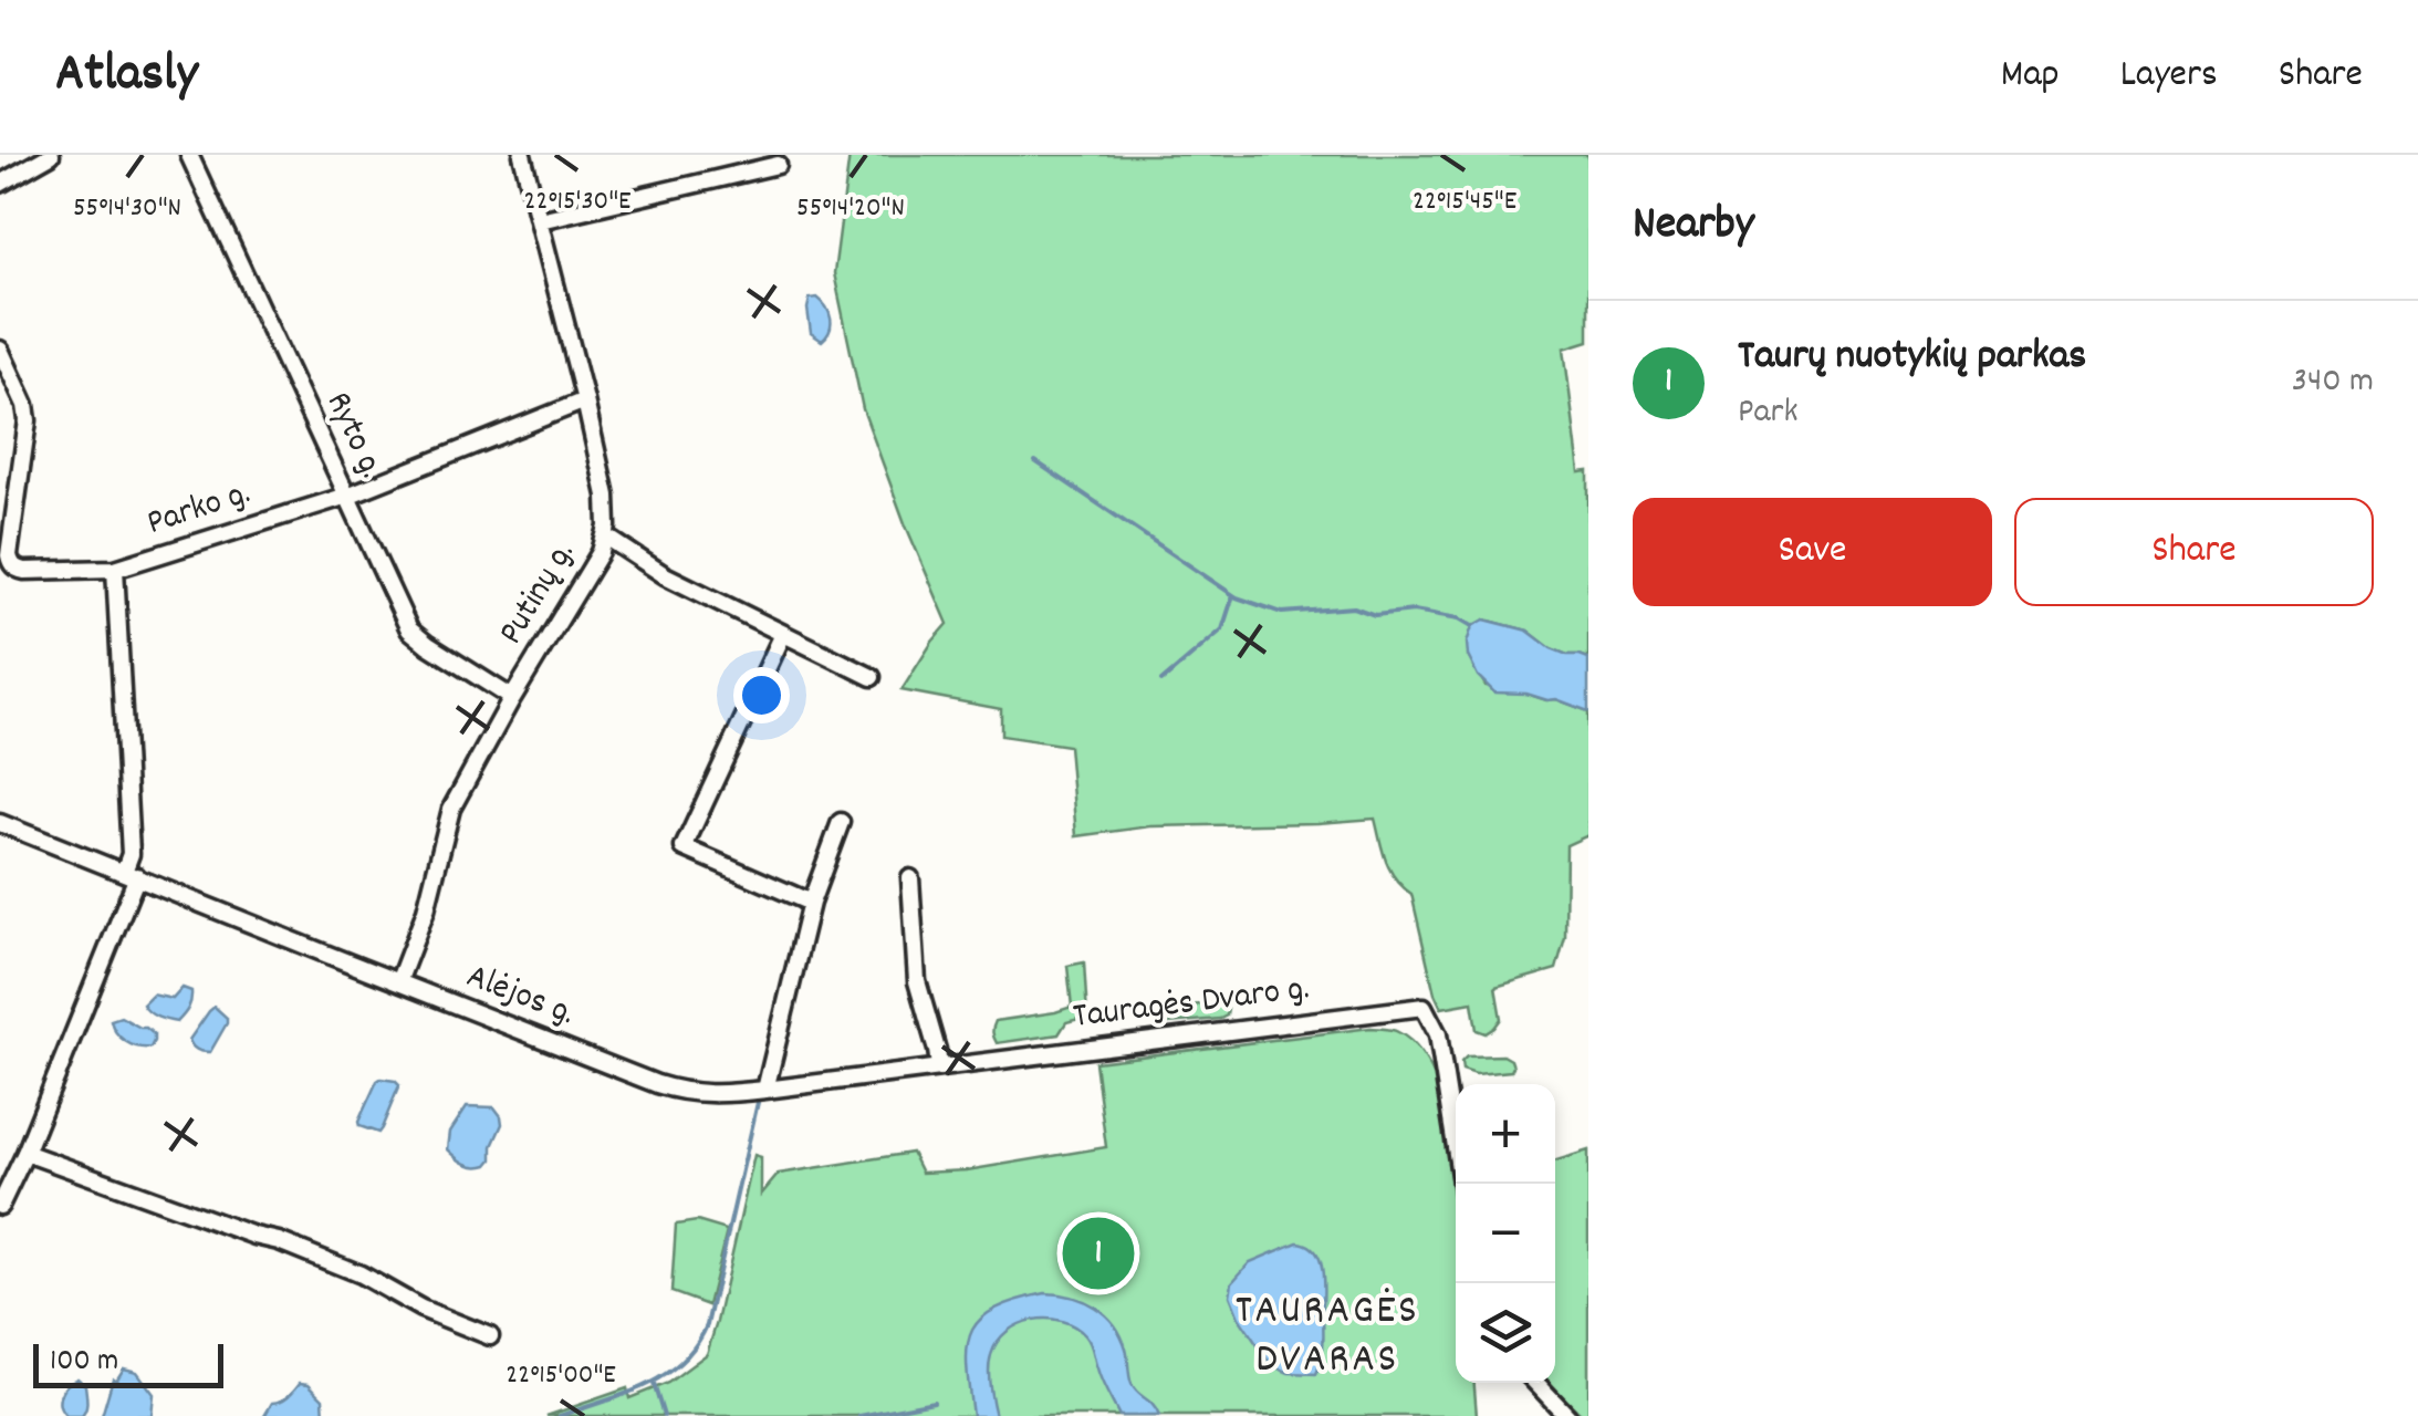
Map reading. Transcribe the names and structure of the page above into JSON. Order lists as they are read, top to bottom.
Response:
{
  "streets": {
    "street": [
      "Ryto g.",
      "Parko g.",
      "Putinų g.",
      "Alėjos g.",
      "Tauragės Dvaro g."
    ]
  },
  "crossings": [
    ["Ryto g.", "Parko g."],
    ["Ryto g.", "Putinų g."],
    ["Parko g.", "Putinų g."],
    ["Parko g.", "Alėjos g."],
    ["Putinų g.", "Alėjos g."],
    ["Alėjos g.", "Tauragės Dvaro g."]
  ],
  "districts": ["TAURAGĖS DVARAS"],
  "scale_bar": "100 m",
  "page": {
    "header": "Atlasly",
    "nav": ["Map", "Layers", "Share"],
    "heading": "Nearby",
    "list": [
      {
        "mark": "1",
        "name": "Taurų nuotykių parkas",
        "note": "Park",
        "value": "340 m"
      }
    ],
    "buttons": ["Save", "Share"],
    "map_buttons": ["+", "−"],
    "pins": "1",
    "scale": "100 m"
  },
  "coordinates": [
    "22°15'45\"E",
    "22°15'30\"E",
    "55°14'30\"N",
    "55°14'20\"N",
    "22°15'00\"E"
  ]
}
